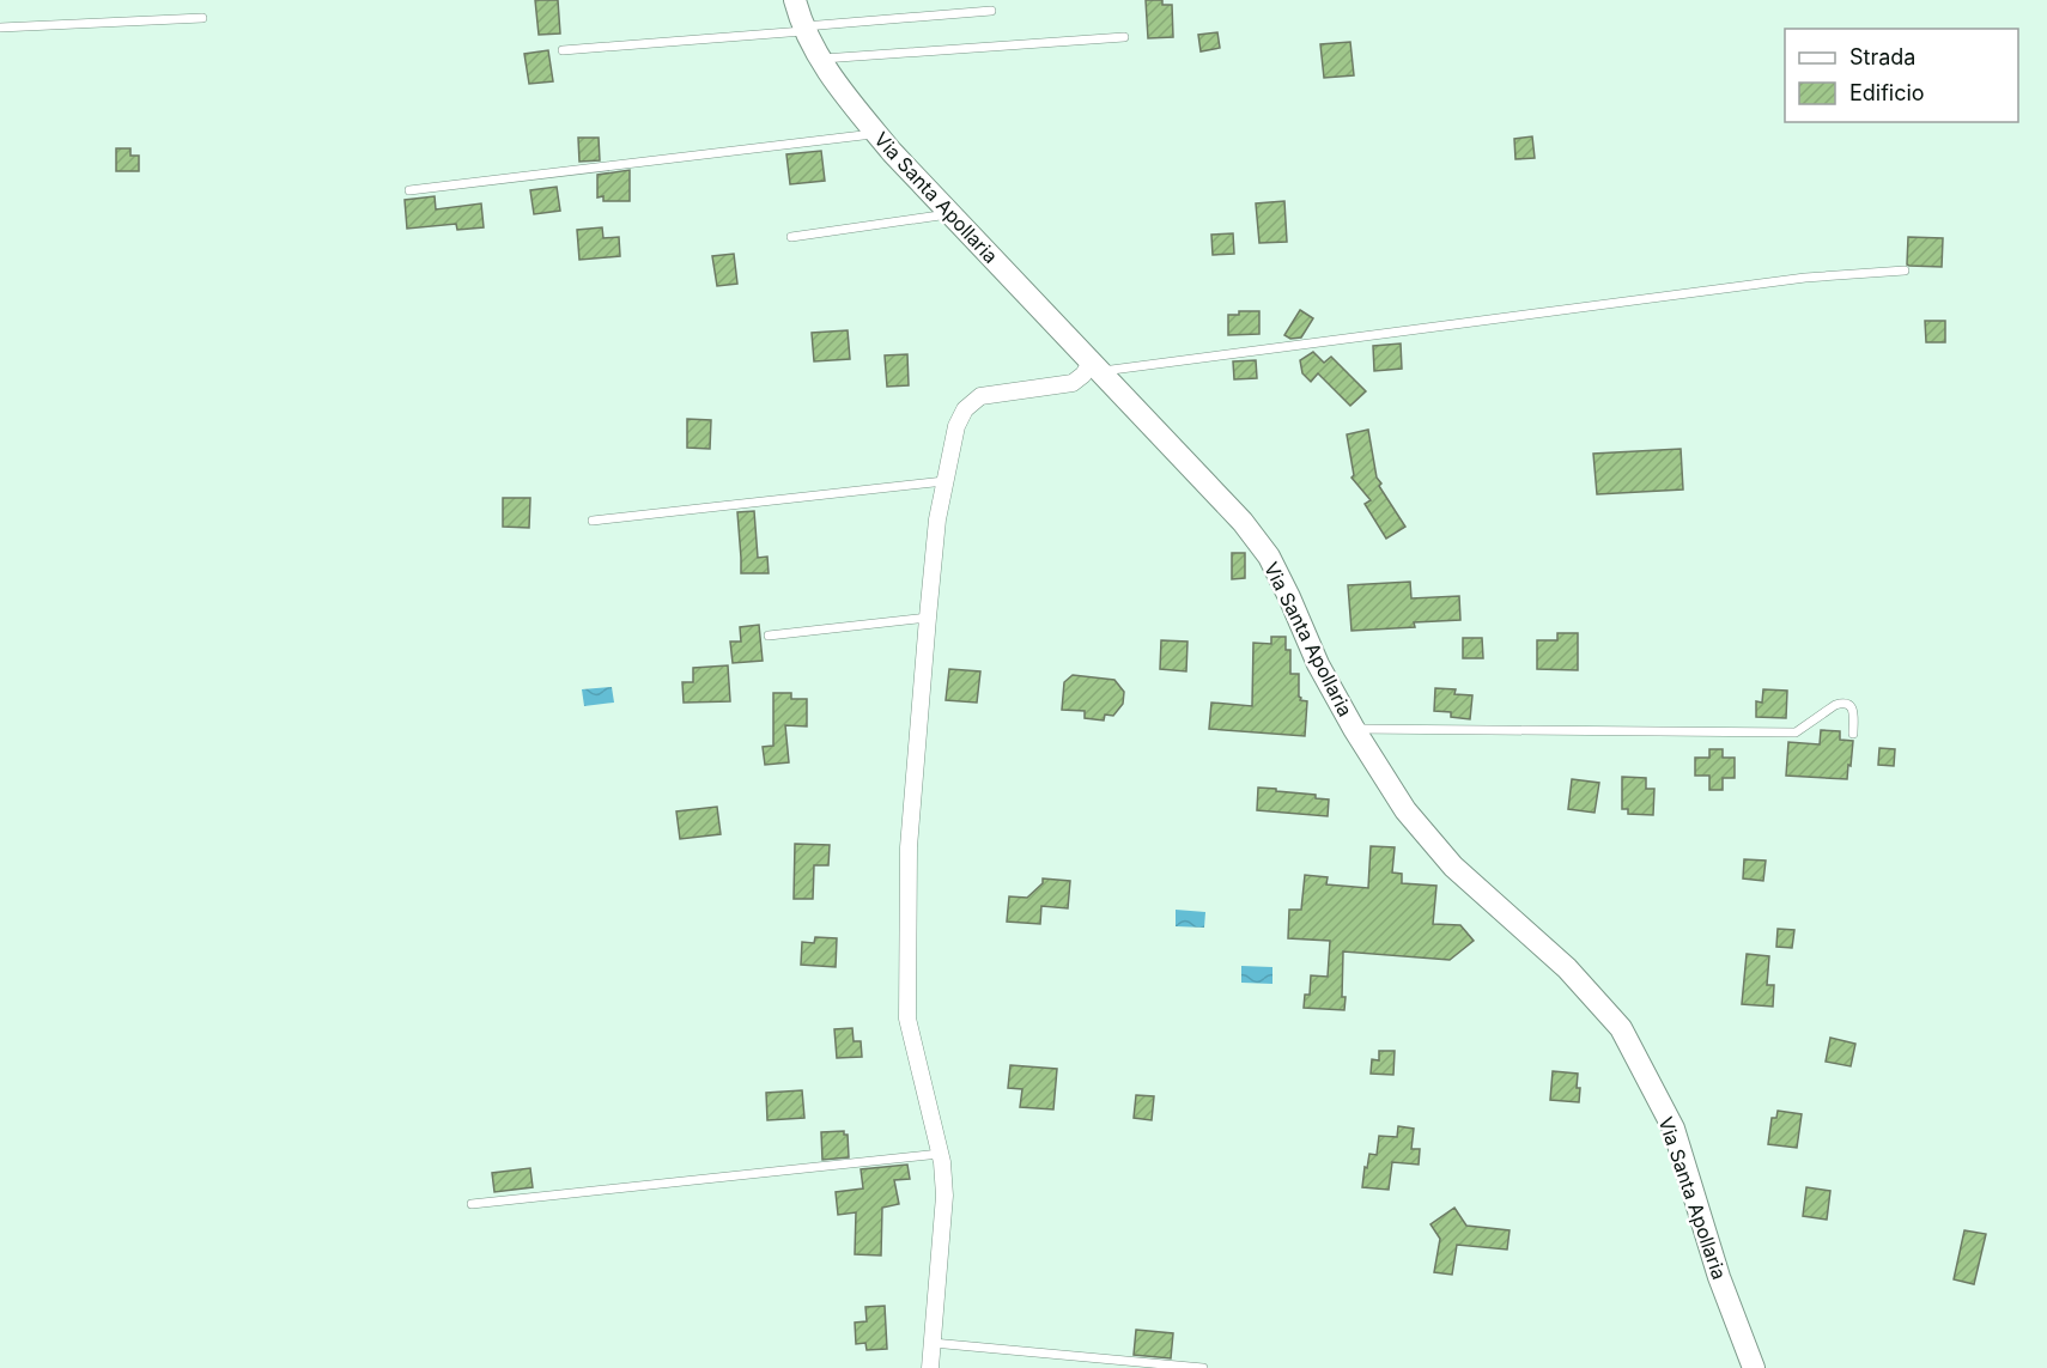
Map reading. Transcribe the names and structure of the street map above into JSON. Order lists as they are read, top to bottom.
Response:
{
  "streets": {
    "street": ["Via Santa Apollaria"]
  },
  "legend": ["Strada", "Edificio"]
}
